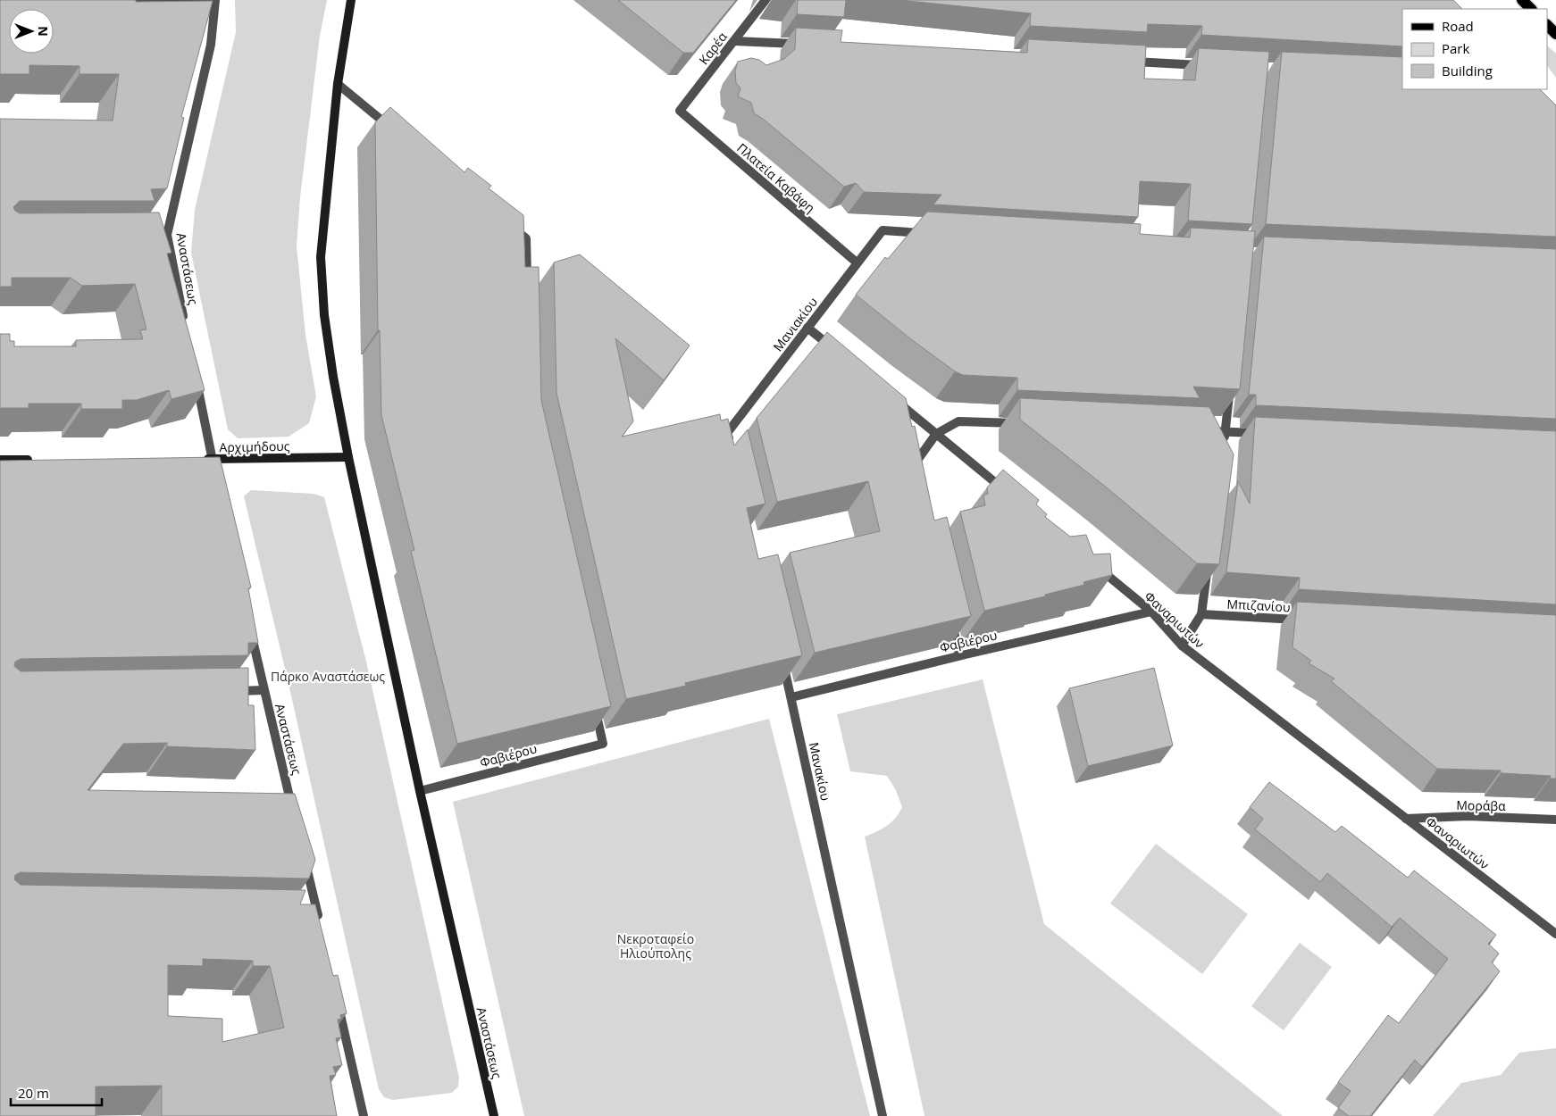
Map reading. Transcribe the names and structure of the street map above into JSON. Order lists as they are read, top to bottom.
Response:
{
  "streets": {
    "street": [
      "Καρέα",
      "Πλατεία Καβάφη",
      "Αναστάσεως",
      "Μανιακίου",
      "Αρχιμήδους",
      "Μπιζανίου",
      "Φαναριωτών",
      "Φαβιέρου",
      "Μανακίου",
      "Μοράβα"
    ]
  },
  "crossings": [
    ["Καρέα", "Πλατεία Καβάφη"],
    ["Πλατεία Καβάφη", "Μανιακίου"],
    ["Αναστάσεως", "Αρχιμήδους"],
    ["Αναστάσεως", "Φαβιέρου"],
    ["Φαναριωτών", "Φαβιέρου"],
    ["Φαναριωτών", "Μοράβα"],
    ["Φαβιέρου", "Μανακίου"]
  ],
  "parks": ["Πάρκο Αναστάσεως", "Νεκροταφείο Ηλιούπολης"],
  "legend": ["Road", "Park", "Building"],
  "scale_bar": "20 m",
  "north": "right"
}
